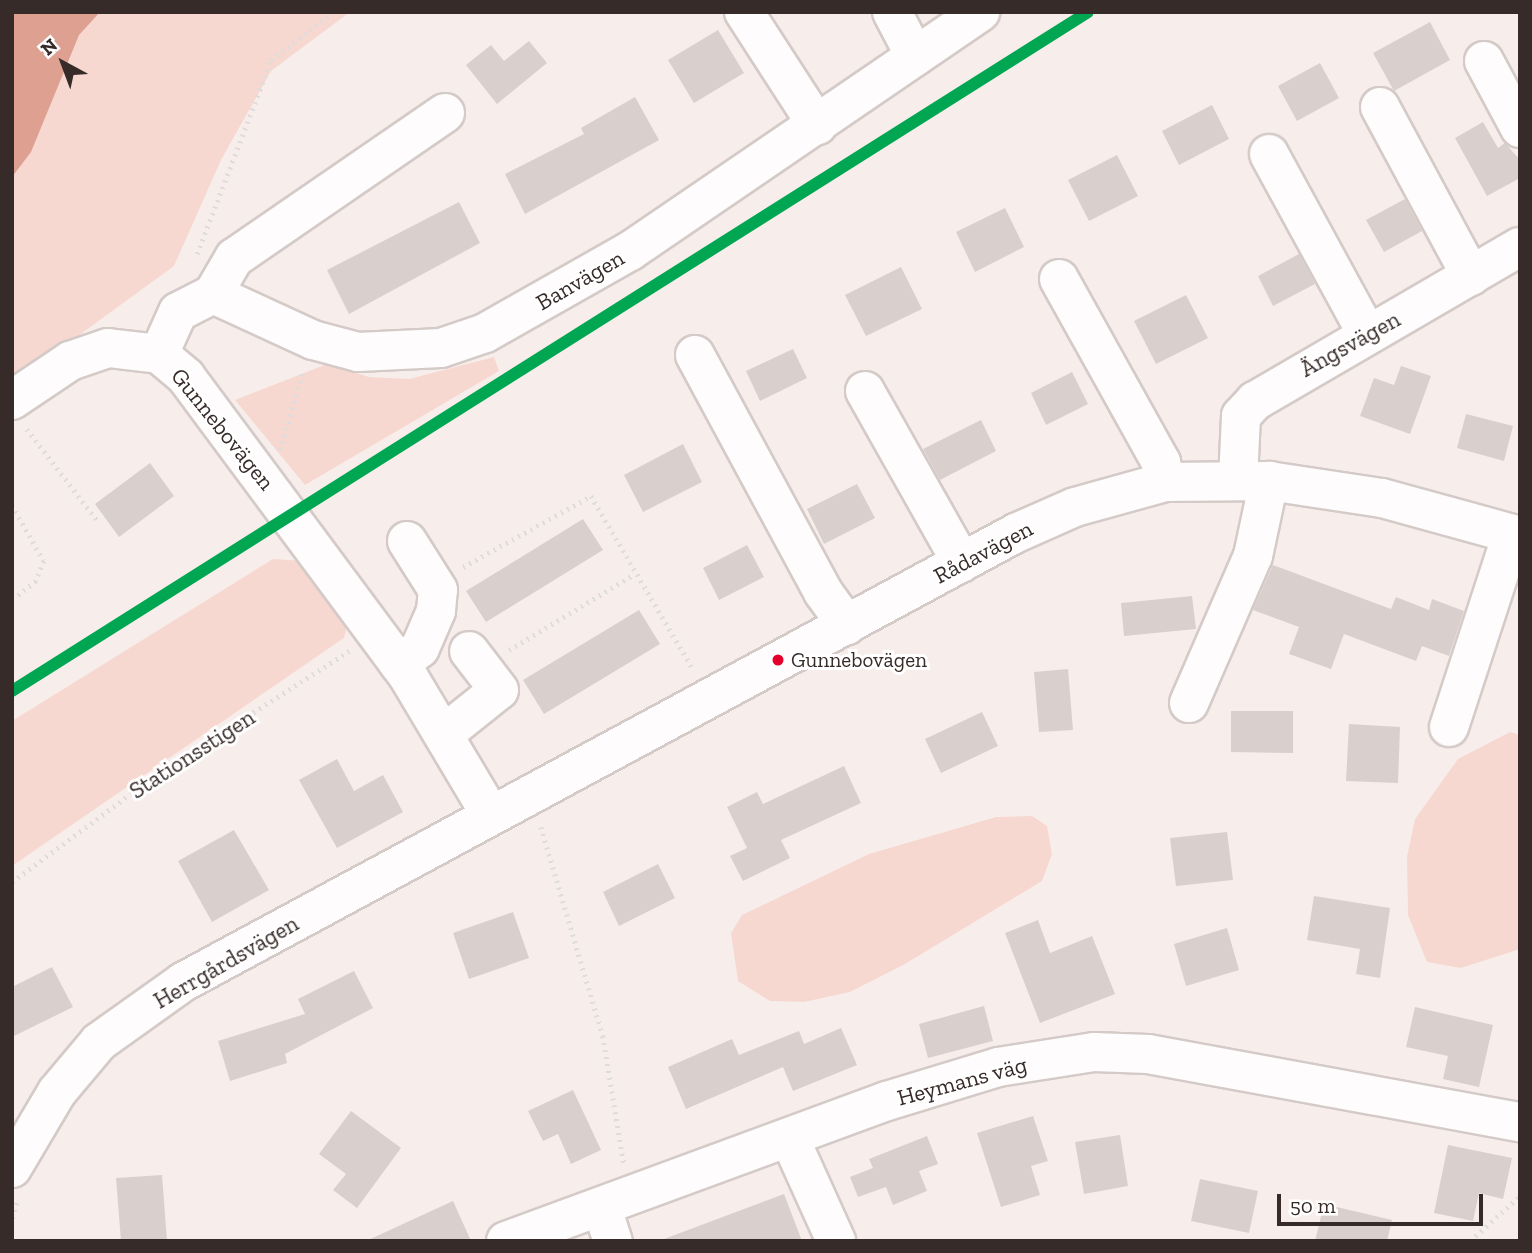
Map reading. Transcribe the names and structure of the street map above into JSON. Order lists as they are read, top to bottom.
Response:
{
  "streets": {
    "street": [
      "Banvägen",
      "Ängsvägen",
      "Gunnebovägen",
      "Rådavägen",
      "Herrgårdsvägen",
      "Heymans väg"
    ],
    "path": ["Stationsstigen"]
  },
  "crossings": [
    ["Ängsvägen", "Rådavägen"],
    ["Gunnebovägen", "Rådavägen"],
    ["Gunnebovägen", "Stationsstigen"],
    ["Gunnebovägen", "Herrgårdsvägen"],
    ["Rådavägen", "Herrgårdsvägen"]
  ],
  "places": ["Gunnebovägen"],
  "scale_bar": "50 m",
  "north": "top left"
}
